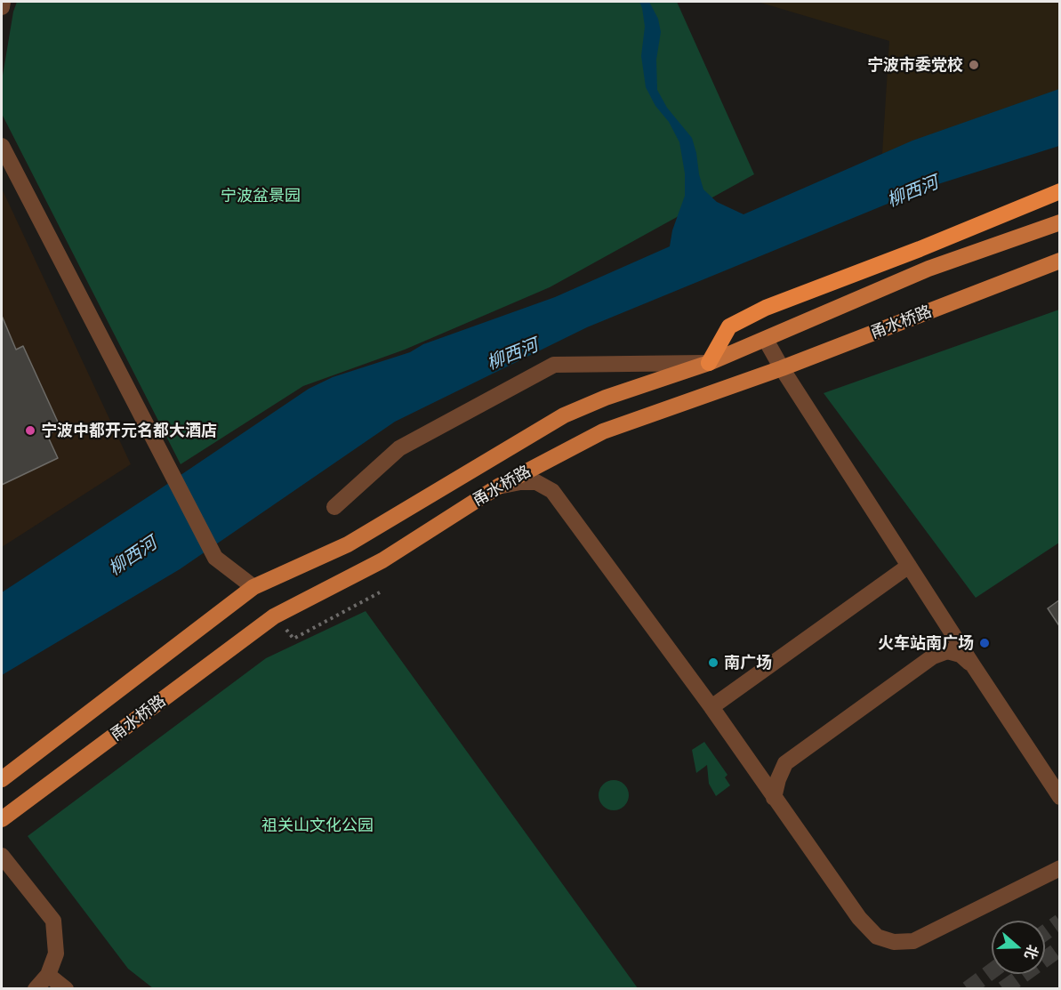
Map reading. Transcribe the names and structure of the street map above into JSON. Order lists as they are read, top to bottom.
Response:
{
  "streets": {
    "main road": ["甬水桥路"]
  },
  "water": ["柳西河"],
  "parks": ["宁波盆景园", "祖关山文化公园"],
  "places": [
    "宁波市委党校",
    "宁波中都开元名都大酒店",
    "火车站南广场",
    "南广场"
  ],
  "north": "right"
}
